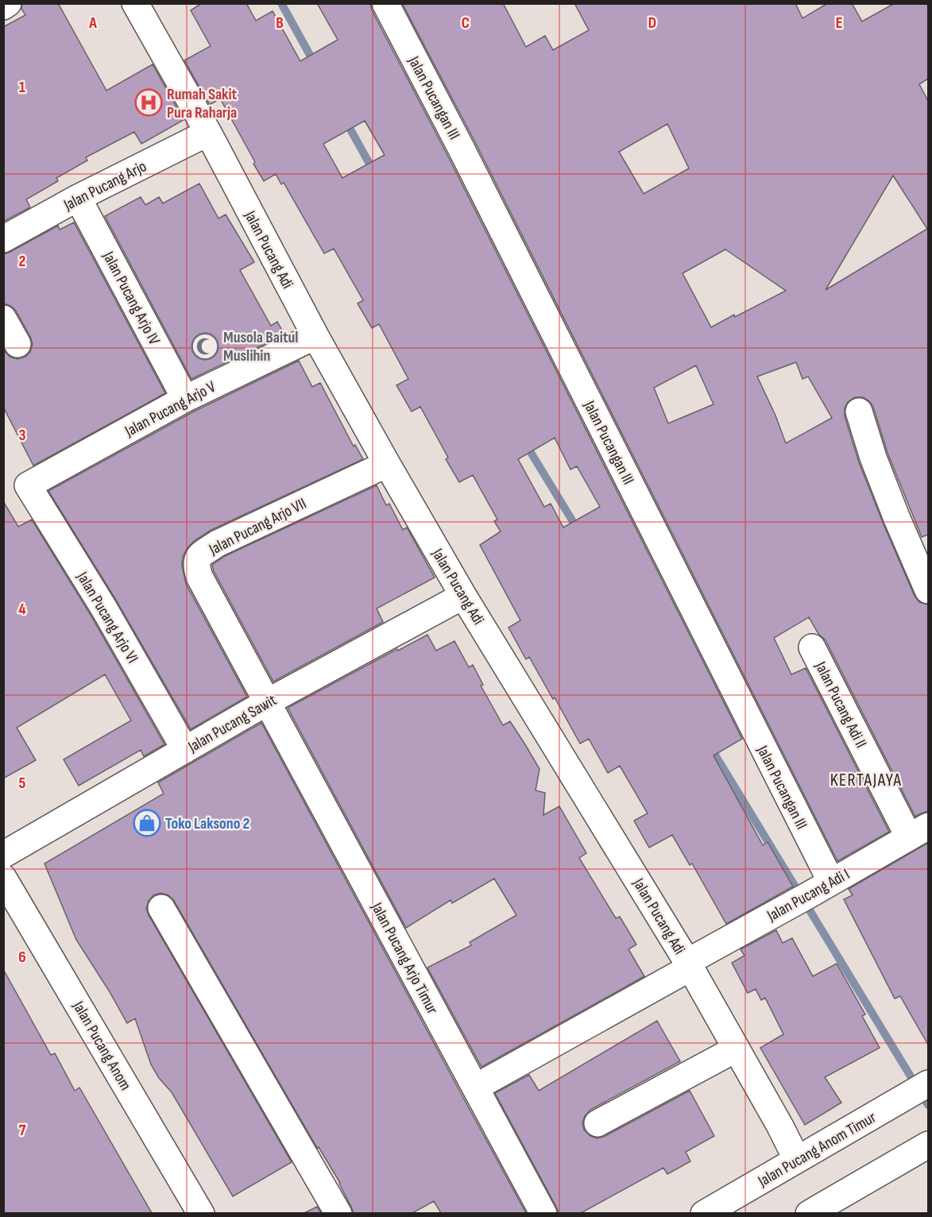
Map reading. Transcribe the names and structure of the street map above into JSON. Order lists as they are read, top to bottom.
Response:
{
  "streets": {
    "street": [
      "Jalan Pucangan III",
      "Jalan Pucang Arjo",
      "Jalan Pucang Adi",
      "Jalan Pucang Arjo IV",
      "Jalan Pucang Arjo V",
      "Jalan Pucang Arjo VII",
      "Jalan Pucang Arjo VI",
      "Jalan Pucang Adi II",
      "Jalan Pucang Sawit",
      "Jalan Pucang Adi I",
      "Jalan Pucang Arjo Timur",
      "Jalan Pucang Anom",
      "Jalan Pucang Anom Timur"
    ]
  },
  "crossings": [
    ["Jalan Pucangan III", "Jalan Pucang Adi I"],
    ["Jalan Pucang Arjo", "Jalan Pucang Adi"],
    ["Jalan Pucang Arjo", "Jalan Pucang Arjo IV"],
    ["Jalan Pucang Adi", "Jalan Pucang Arjo V"],
    ["Jalan Pucang Adi", "Jalan Pucang Arjo VII"],
    ["Jalan Pucang Adi", "Jalan Pucang Sawit"],
    ["Jalan Pucang Adi", "Jalan Pucang Adi I"],
    ["Jalan Pucang Adi", "Jalan Pucang Anom Timur"],
    ["Jalan Pucang Arjo IV", "Jalan Pucang Arjo V"],
    ["Jalan Pucang Arjo V", "Jalan Pucang Arjo VI"],
    ["Jalan Pucang Arjo VII", "Jalan Pucang Sawit"],
    ["Jalan Pucang Arjo VII", "Jalan Pucang Arjo Timur"],
    ["Jalan Pucang Arjo VI", "Jalan Pucang Sawit"],
    ["Jalan Pucang Adi II", "Jalan Pucang Adi I"],
    ["Jalan Pucang Sawit", "Jalan Pucang Arjo Timur"],
    ["Jalan Pucang Adi I", "Jalan Pucang Arjo Timur"]
  ],
  "districts": ["KERTAJAYA"],
  "places": {
    "hospital": ["Rumah Sakit Pura Raharja"],
    "mosque": ["Musola Baitul Muslihin"],
    "shop": ["Toko Laksono 2"]
  },
  "grid": {
    "columns": [
      "A",
      "B",
      "C",
      "D",
      "E"
    ],
    "rows": [
      "1",
      "2",
      "3",
      "4",
      "5",
      "6",
      "7"
    ]
  }
}
